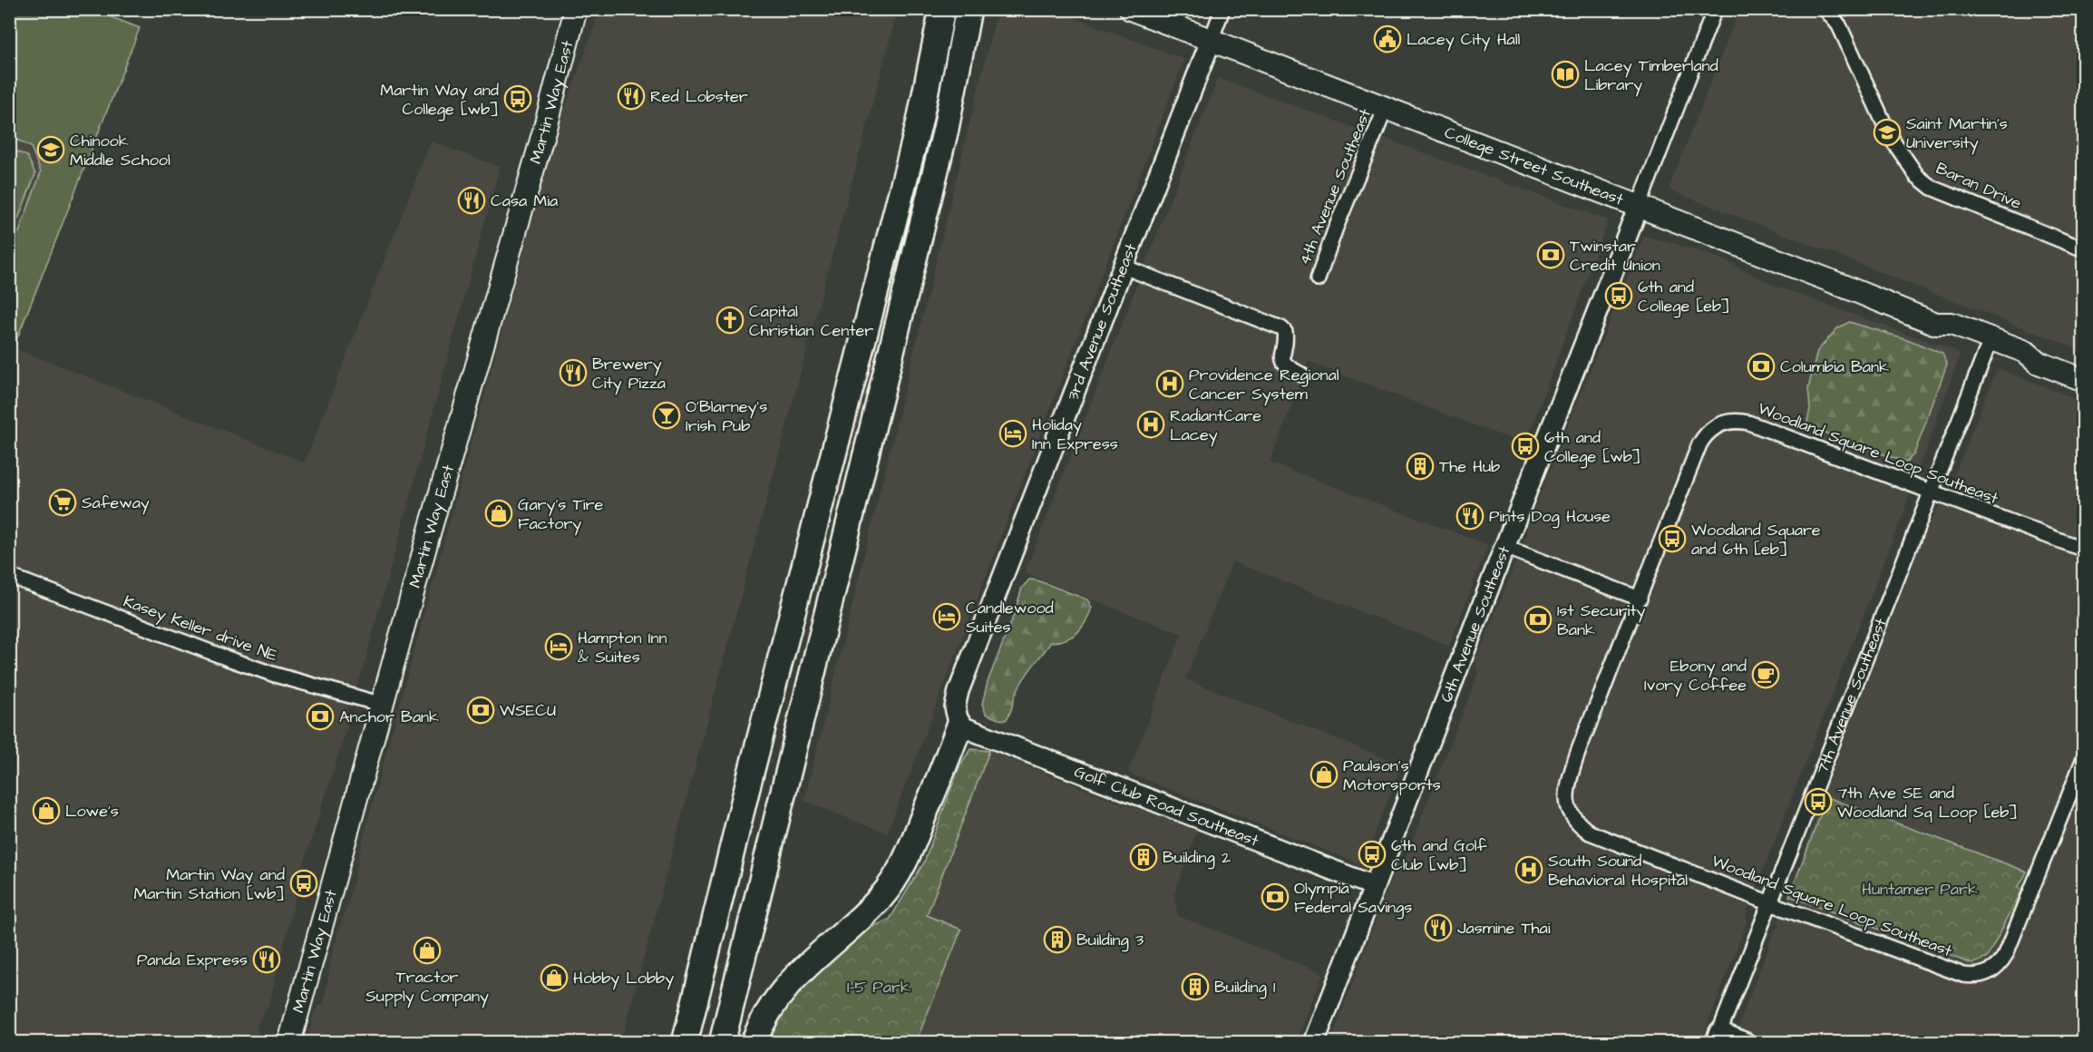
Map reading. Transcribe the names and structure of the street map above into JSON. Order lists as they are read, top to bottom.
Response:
{
  "streets": {
    "main road": ["Martin Way East", "College Street Southeast"],
    "street": [
      "Baran Drive",
      "4th Avenue Southeast",
      "3rd Avenue Southeast",
      "Woodland Square Loop Southeast",
      "6th Avenue Southeast",
      "Kasey Keller drive NE",
      "7th Avenue Southeast",
      "Golf Club Road Southeast"
    ]
  },
  "crossings": [
    ["Martin Way East", "Kasey Keller drive NE"],
    ["College Street Southeast", "4th Avenue Southeast"],
    ["College Street Southeast", "3rd Avenue Southeast"],
    ["College Street Southeast", "6th Avenue Southeast"],
    ["College Street Southeast", "7th Avenue Southeast"],
    ["3rd Avenue Southeast", "Golf Club Road Southeast"],
    ["Woodland Square Loop Southeast", "7th Avenue Southeast"],
    ["6th Avenue Southeast", "Golf Club Road Southeast"]
  ],
  "parks": ["Huntamer Park", "I-5 Park"],
  "places": {
    "public building": ["Lacey City Hall"],
    "library": ["Lacey Timberland Library"],
    "restaurant": [
      "Red Lobster",
      "Casa Mia",
      "Brewery City Pizza",
      "Pints Dog House",
      "Jasmine Thai",
      "Panda Express"
    ],
    "bus stop": [
      "Martin Way and College [wb]",
      "6th and College [eb]",
      "6th and College [wb]",
      "Woodland Square and 6th [eb]",
      "7th Ave SE and Woodland Sq Loop [eb]",
      "6th and Golf Club [wb]",
      "Martin Way and Martin Station [wb]"
    ],
    "school or university": ["Saint Martin's University", "Chinook Middle School"],
    "bank": [
      "Twinstar Credit Union",
      "Columbia Bank",
      "1st Security Bank",
      "WSECU",
      "Anchor Bank",
      "Olympia Federal Savings"
    ],
    "church": ["Capital Christian Center"],
    "hospital": ["Providence Regional Cancer System", "RadiantCare Lacey", "South Sound Behavioral Hospital"],
    "bar": ["O'Blarney's Irish Pub"],
    "hotel": ["Holiday Inn Express", "Candlewood Suites", "Hampton Inn & Suites"],
    "building": [
      "The Hub",
      "Building 2",
      "Building 3",
      "Building 1"
    ],
    "supermarket": ["Safeway"],
    "shop": [
      "Gary's Tire Factory",
      "Paulson's Motorsports",
      "Lowe's",
      "Tractor Supply Company",
      "Hobby Lobby"
    ],
    "cafe": ["Ebony and Ivory Coffee"]
  }
}
